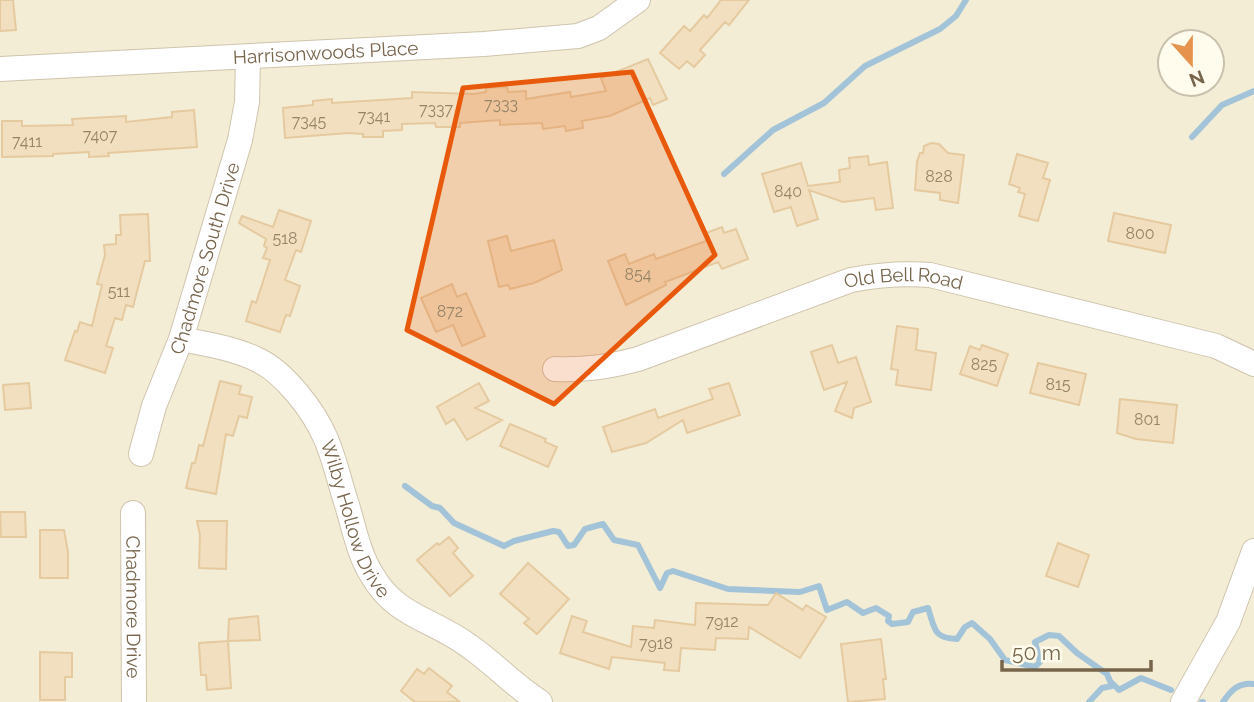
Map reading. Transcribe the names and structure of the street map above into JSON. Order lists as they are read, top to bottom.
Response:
{
  "streets": {
    "street": [
      "Harrisonwoods Place",
      "Chadmore South Drive",
      "Old Bell Road",
      "Wilby Hollow Drive",
      "Chadmore Drive"
    ]
  },
  "crossings": [
    ["Harrisonwoods Place", "Chadmore South Drive"],
    ["Chadmore South Drive", "Wilby Hollow Drive"]
  ],
  "house_numbers": [
    "7333",
    "7337",
    "7341",
    "7345",
    "7407",
    "7411",
    "828",
    "840",
    "800",
    "518",
    "854",
    "511",
    "872",
    "825",
    "815",
    "801",
    "7912",
    "7918"
  ],
  "scale_bar": "50 m",
  "north": "bottom"
}
